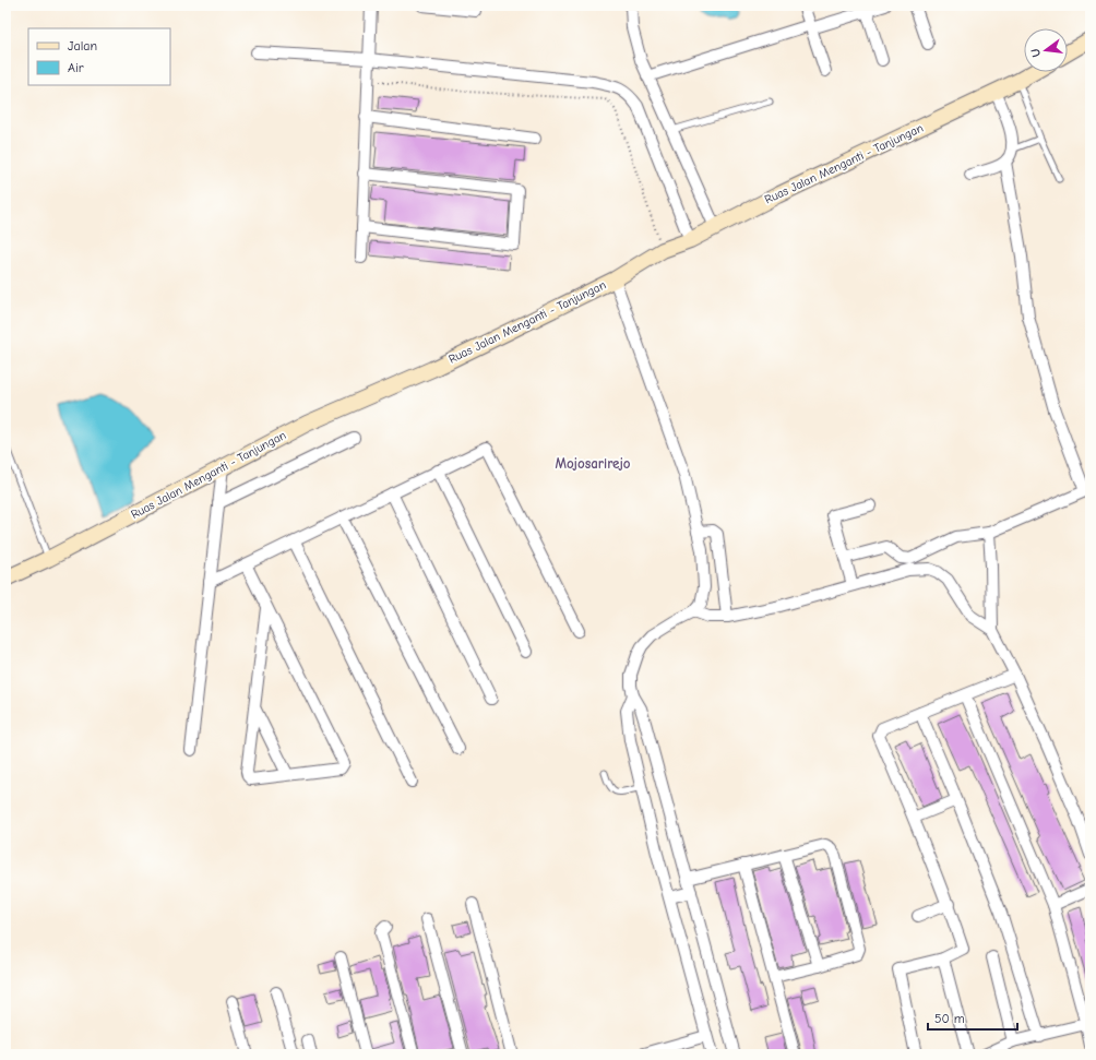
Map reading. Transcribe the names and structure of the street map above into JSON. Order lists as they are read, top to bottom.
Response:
{
  "streets": {
    "main road": ["Ruas Jalan Menganti - Tanjungan"]
  },
  "districts": ["Mojosarirejo"],
  "legend": ["Jalan", "Air"],
  "scale_bar": "50 m",
  "north": "left"
}
